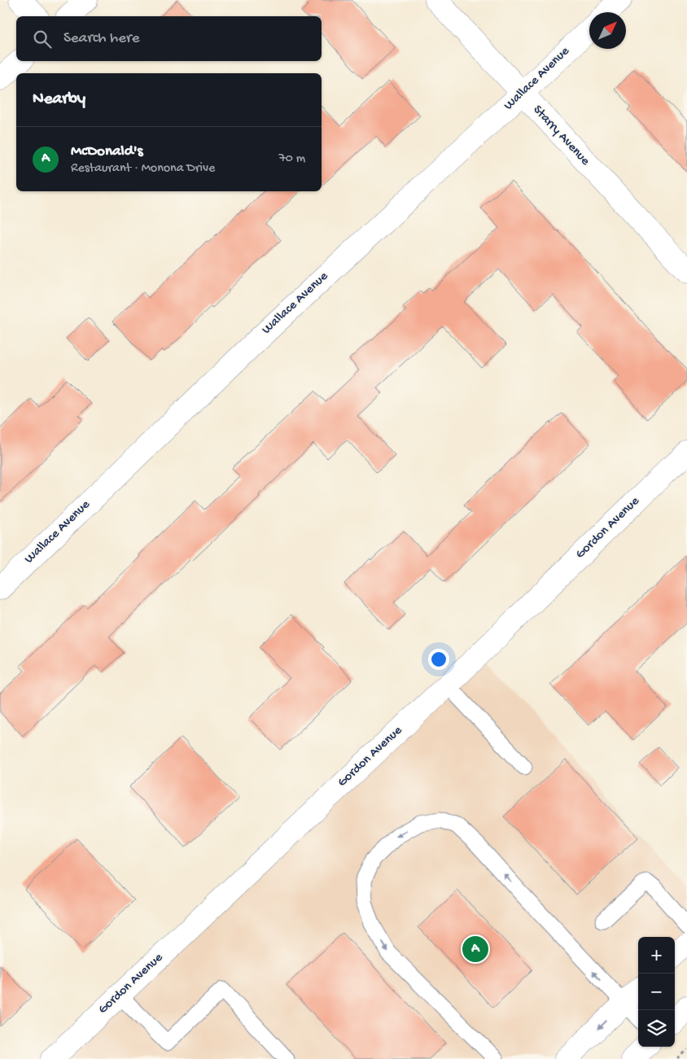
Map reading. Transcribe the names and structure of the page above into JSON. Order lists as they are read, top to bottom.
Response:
{
  "streets": {
    "street": ["Wallace Avenue", "Starry Avenue", "Gordon Avenue"]
  },
  "crossings": [
    ["Wallace Avenue", "Starry Avenue"]
  ],
  "north": "top right",
  "page": {
    "search": "Search here",
    "heading": "Nearby",
    "list": [
      {
        "mark": "A",
        "name": "McDonald's",
        "note": "Restaurant · Monona Drive",
        "value": "70 m"
      }
    ],
    "pins": "A",
    "map_buttons": ["+", "−"]
  }
}
